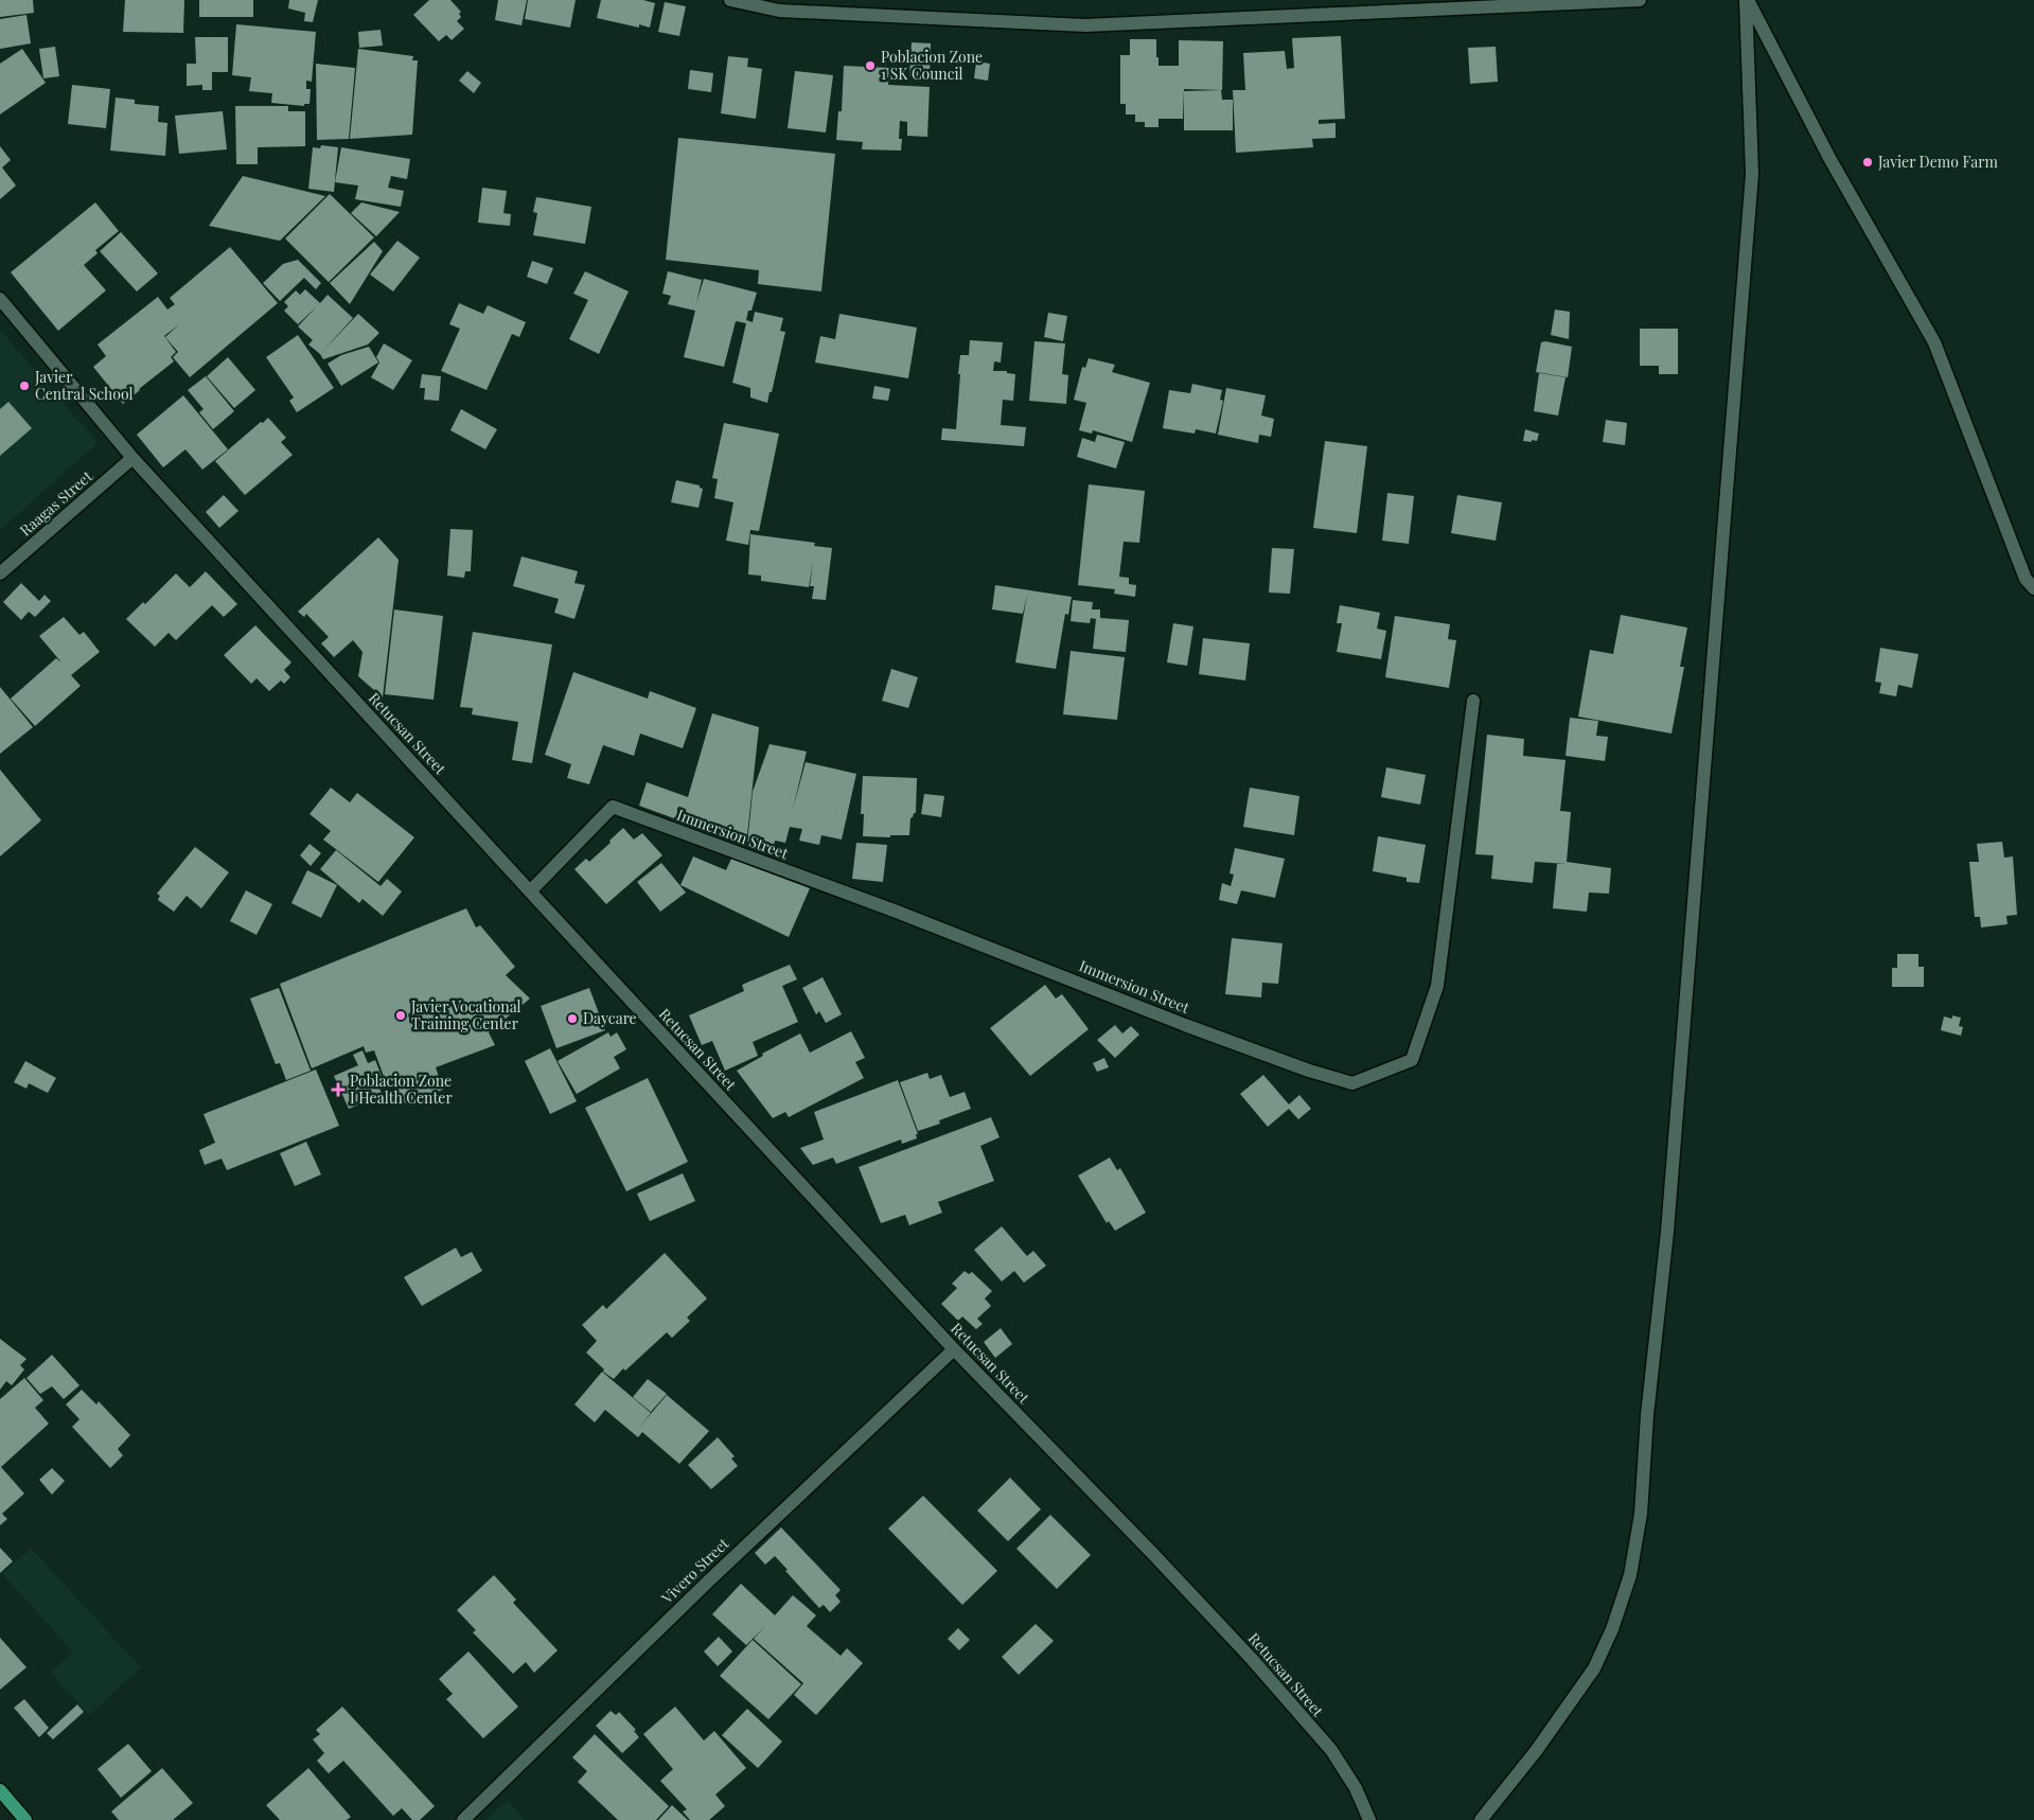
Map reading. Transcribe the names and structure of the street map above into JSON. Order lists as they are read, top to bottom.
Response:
{
  "streets": {
    "street": [
      "Raagas Street",
      "Retucsan Street",
      "Immersion Street",
      "Vivero Street"
    ]
  },
  "crossings": [
    ["Raagas Street", "Retucsan Street"],
    ["Retucsan Street", "Immersion Street"],
    ["Retucsan Street", "Vivero Street"]
  ],
  "places": {
    "other": [
      "Poblacion Zone 1 SK Council",
      "Javier Demo Farm",
      "Javier Central School",
      "Javier Vocational Training Center",
      "Daycare"
    ],
    "health": ["Poblacion Zone I Health Center"]
  }
}
